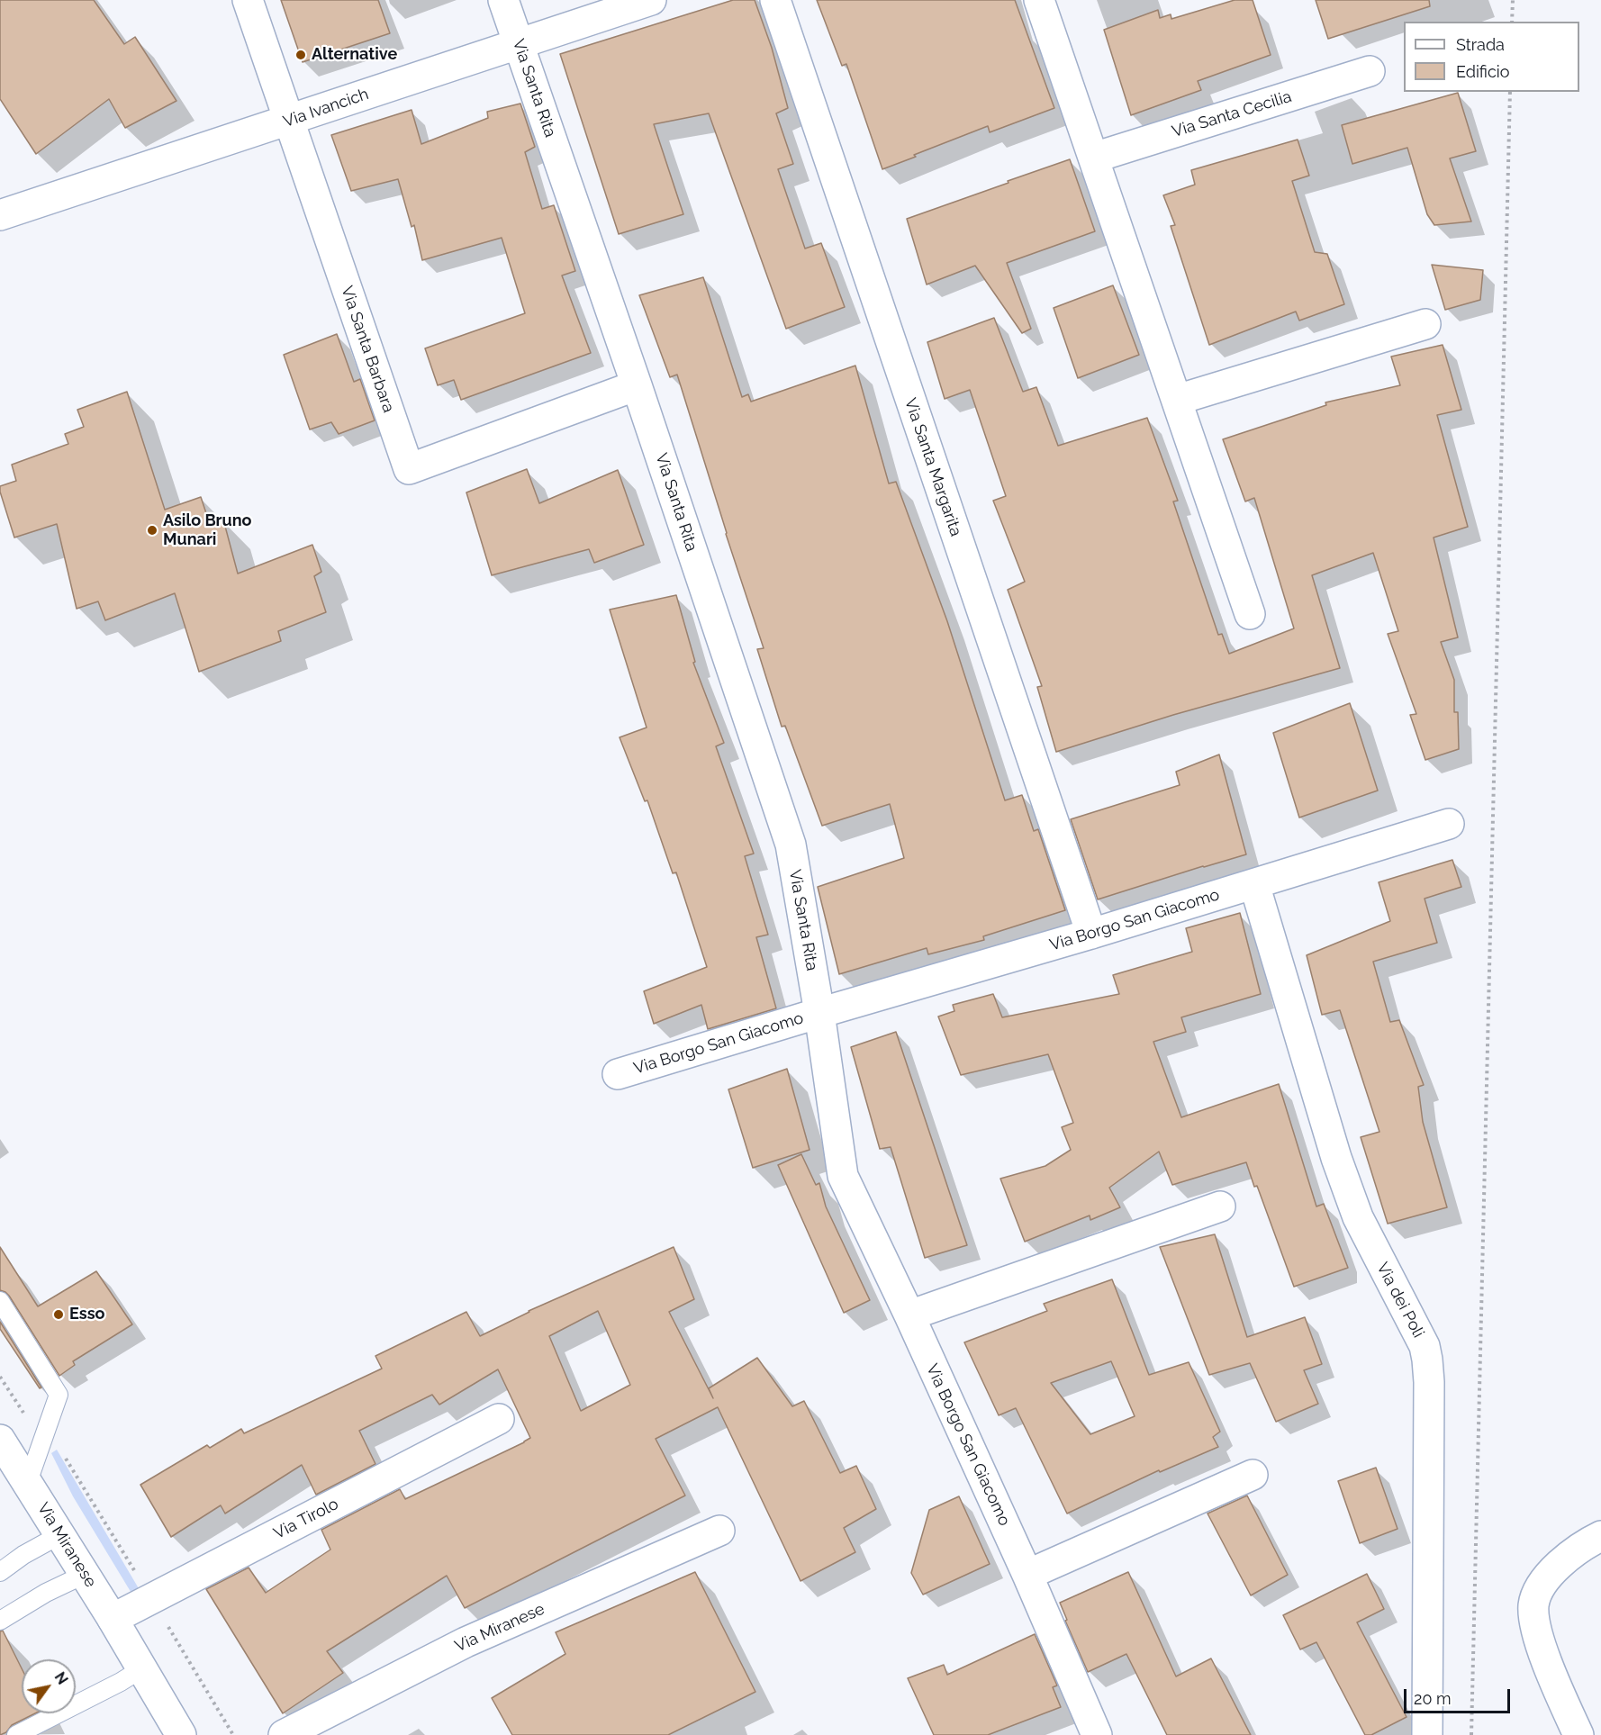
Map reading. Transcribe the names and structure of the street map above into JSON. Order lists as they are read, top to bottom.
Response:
{
  "streets": {
    "street": [
      "Via Santa Rita",
      "Via Ivancich",
      "Via Santa Cecilia",
      "Via Santa Barbara",
      "Via Santa Margarita",
      "Via Borgo San Giacomo",
      "Via dei Poli",
      "Via Tirolo",
      "Via Miranese"
    ]
  },
  "crossings": [
    ["Via Santa Rita", "Via Ivancich"],
    ["Via Santa Rita", "Via Santa Barbara"],
    ["Via Santa Rita", "Via Borgo San Giacomo"],
    ["Via Ivancich", "Via Santa Barbara"],
    ["Via Santa Margarita", "Via Borgo San Giacomo"],
    ["Via Borgo San Giacomo", "Via dei Poli"],
    ["Via Tirolo", "Via Miranese"]
  ],
  "places": ["Alternative", "Asilo Bruno Munari", "Esso"],
  "legend": ["Strada", "Edificio"],
  "scale_bar": "20 m",
  "north": "top right"
}
